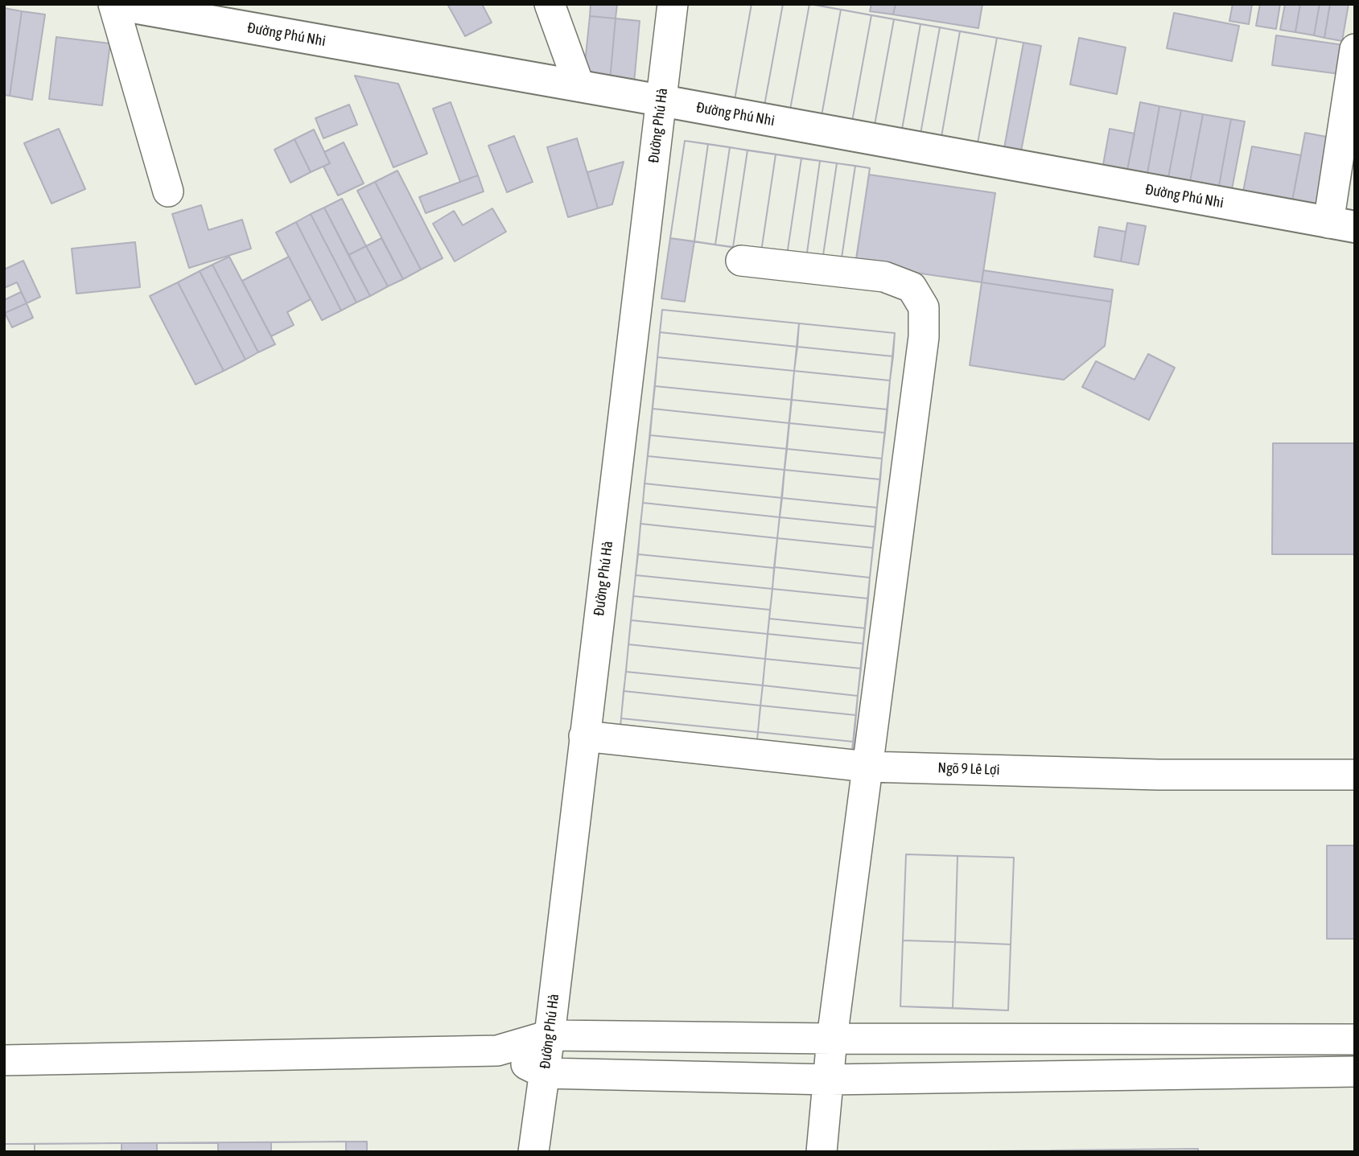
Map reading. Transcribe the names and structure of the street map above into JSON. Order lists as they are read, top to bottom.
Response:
{
  "streets": {
    "street": ["Đường Phú Nhi", "Đường Phú Hà", "Ngõ 9 Lê Lợi"]
  },
  "crossings": [
    ["Đường Phú Nhi", "Đường Phú Hà"],
    ["Đường Phú Hà", "Ngõ 9 Lê Lợi"]
  ]
}
